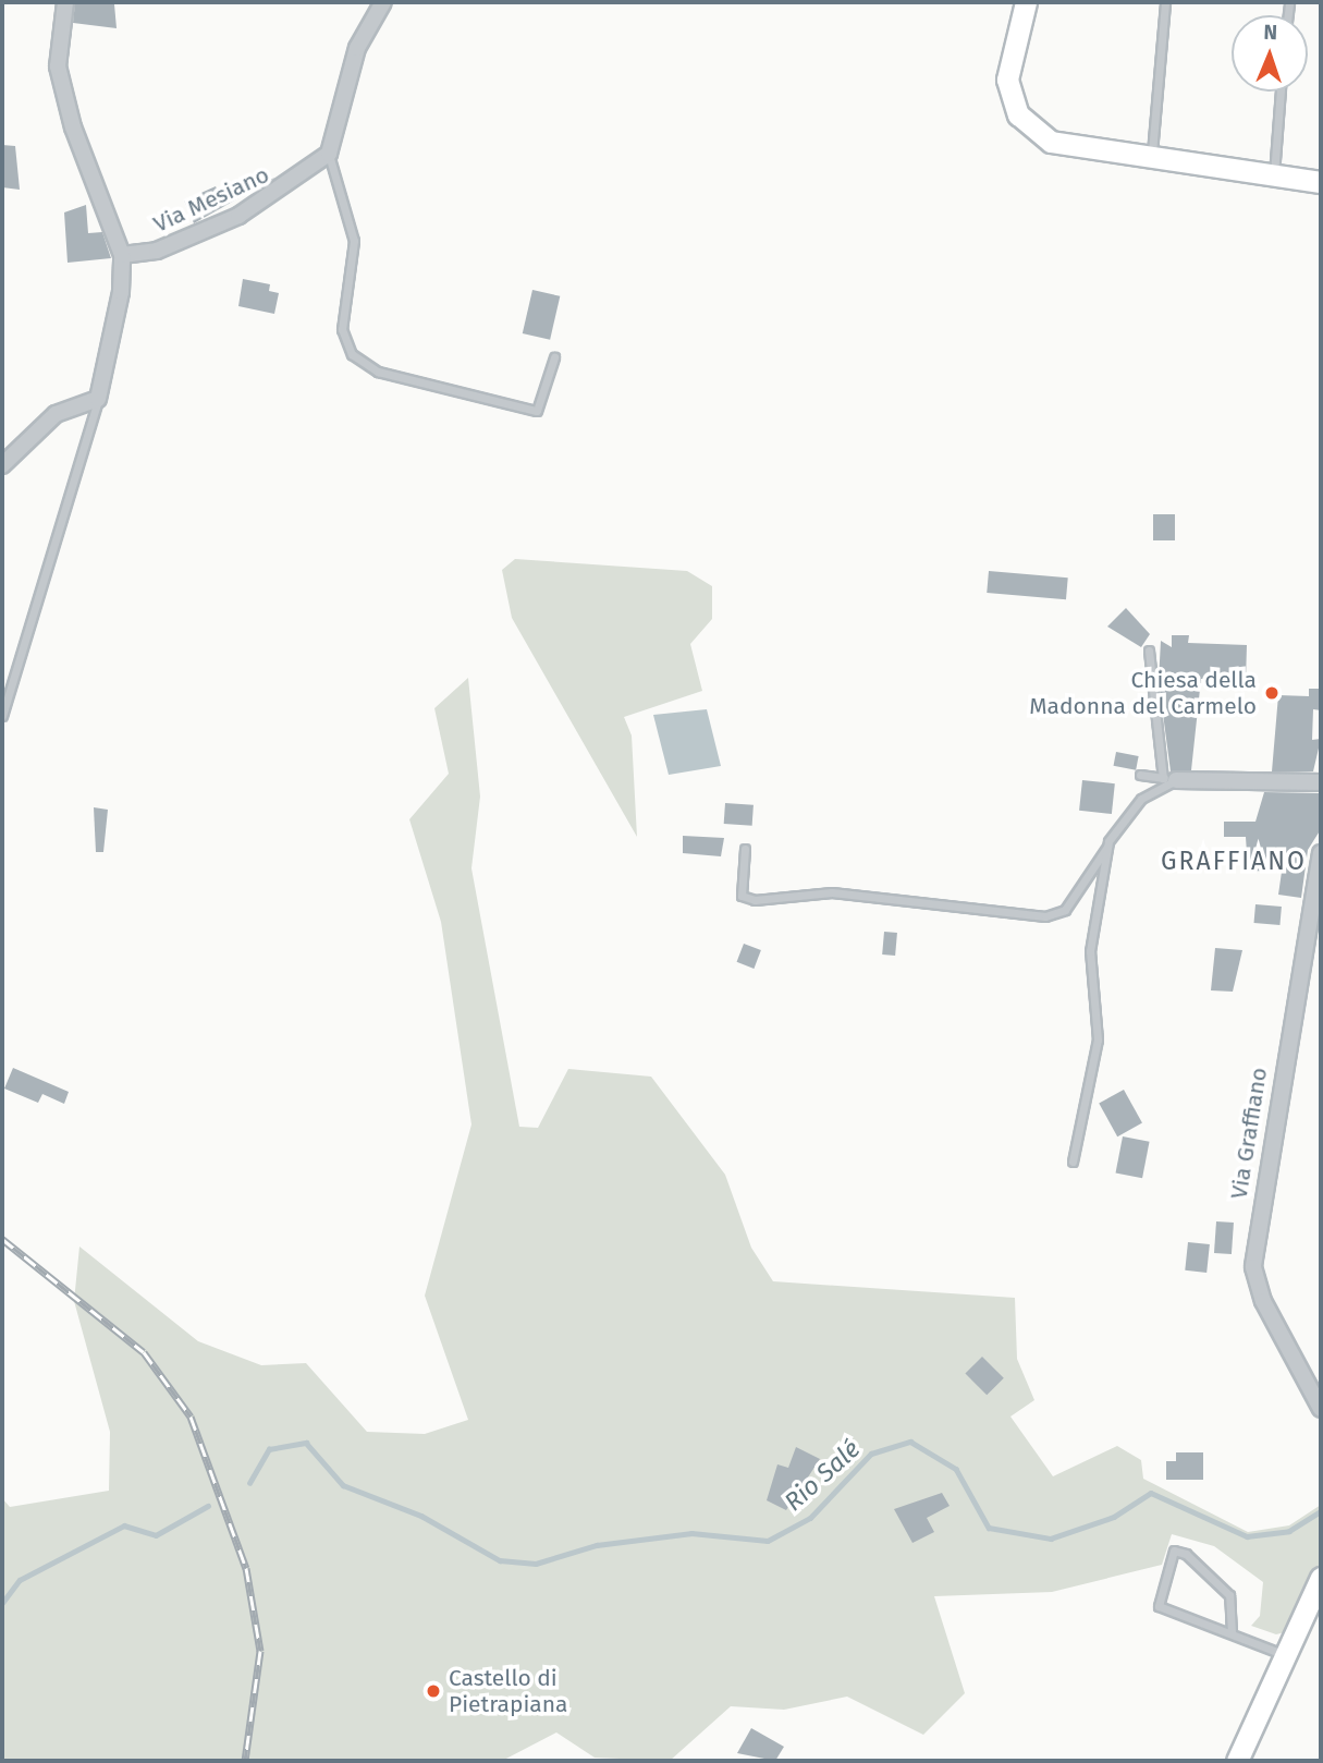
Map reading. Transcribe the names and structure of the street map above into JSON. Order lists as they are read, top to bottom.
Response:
{
  "streets": {
    "street": ["Via Mesiano", "Via Graffiano"]
  },
  "districts": ["GRAFFIANO"],
  "water": ["Rio Salé"],
  "places": ["Chiesa della Madonna del Carmelo", "Castello di Pietrapiana"],
  "north": "top"
}
